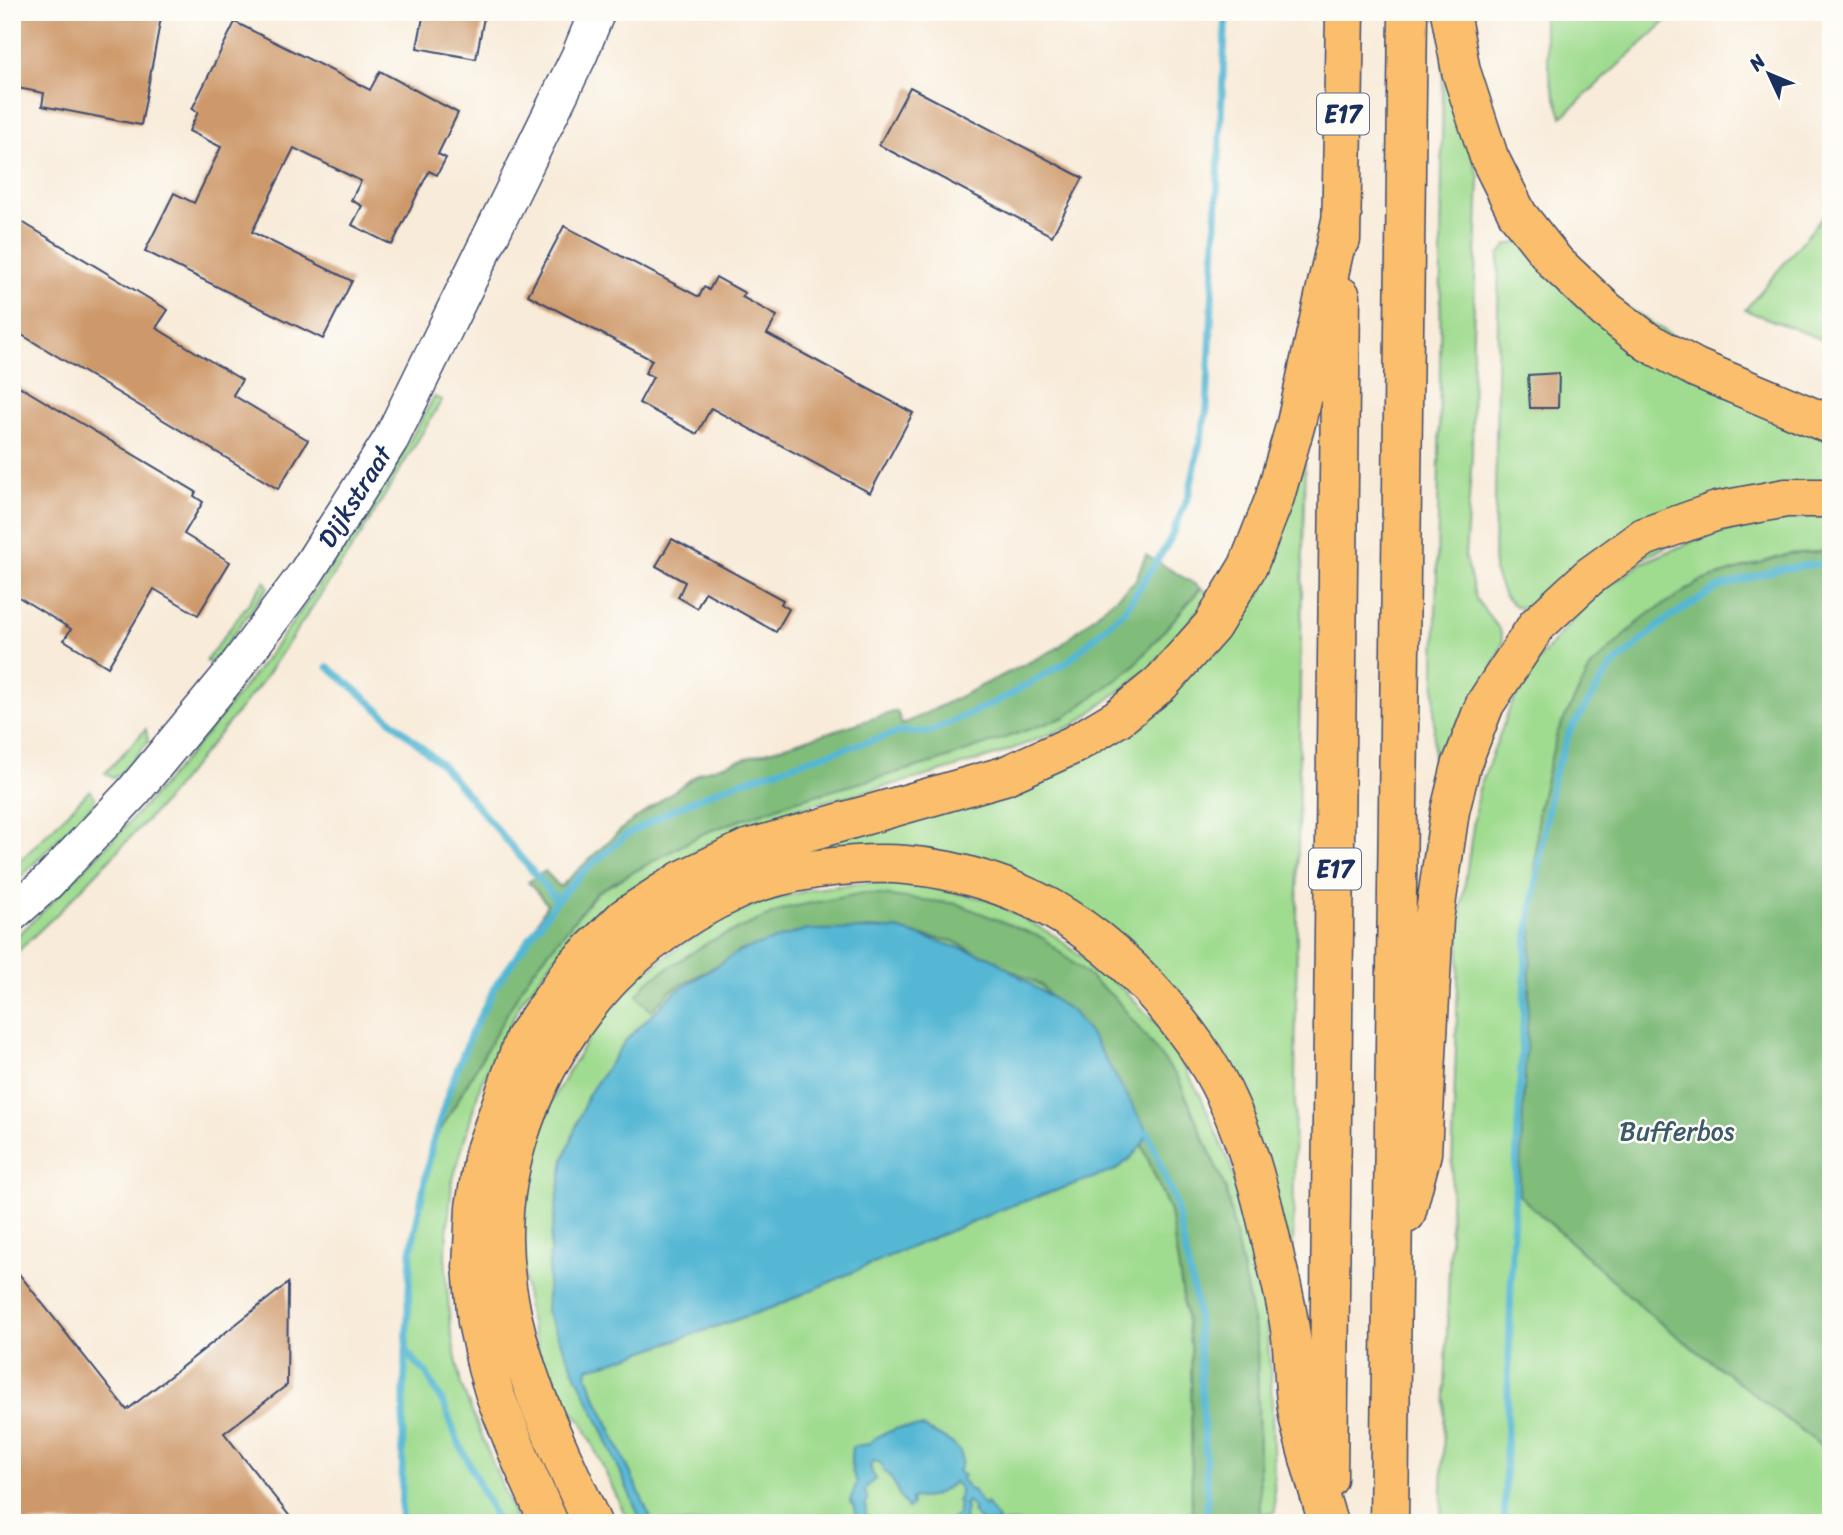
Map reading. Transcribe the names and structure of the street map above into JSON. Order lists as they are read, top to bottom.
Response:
{
  "streets": {
    "highway": ["E17"],
    "street": ["Dijkstraat"]
  },
  "parks": ["Bufferbos"],
  "north": "top left"
}
